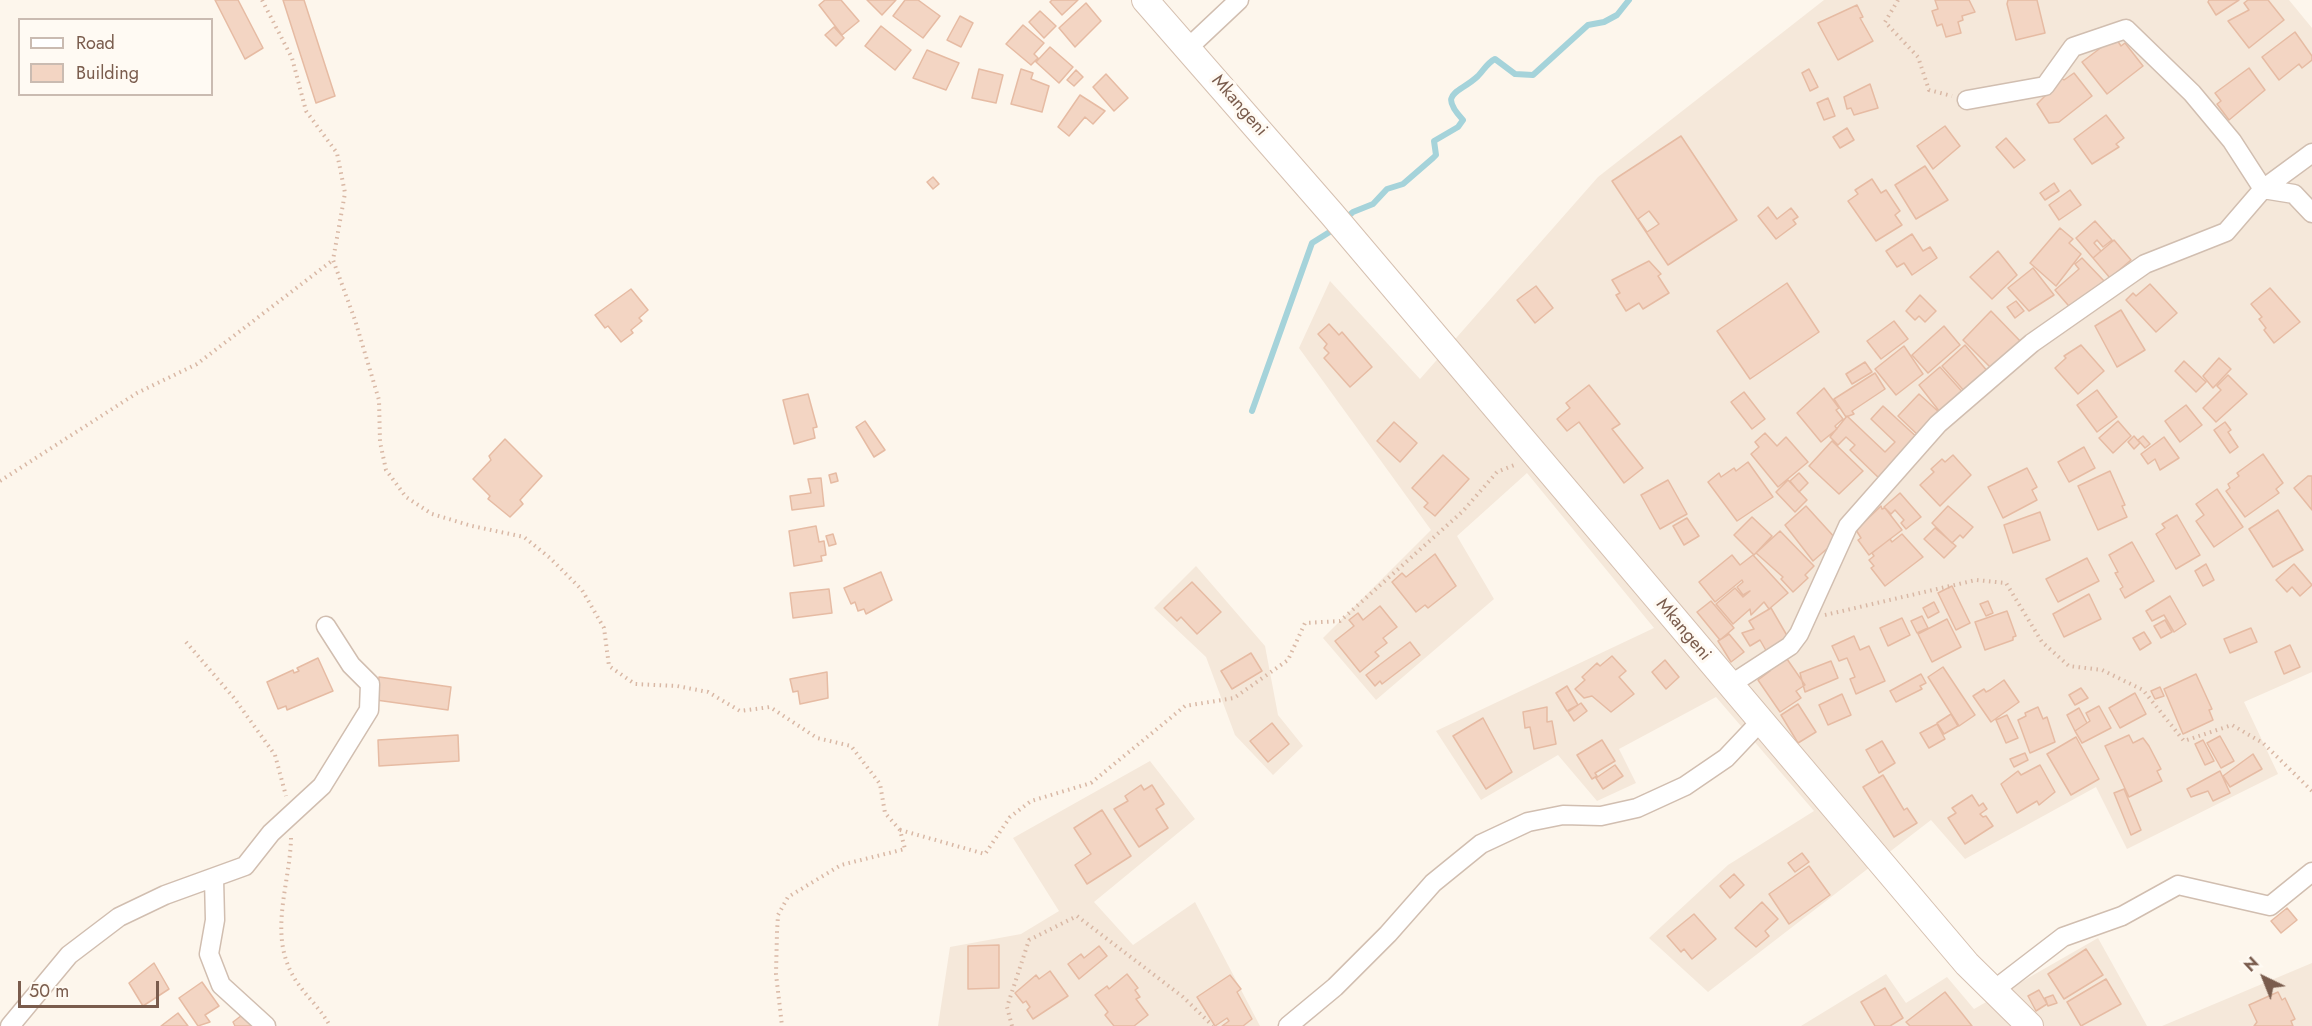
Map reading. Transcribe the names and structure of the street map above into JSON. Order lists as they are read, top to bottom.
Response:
{
  "streets": {
    "street": ["Mkangeni"]
  },
  "legend": ["Road", "Building"],
  "scale_bar": "50 m",
  "north": "top left"
}
